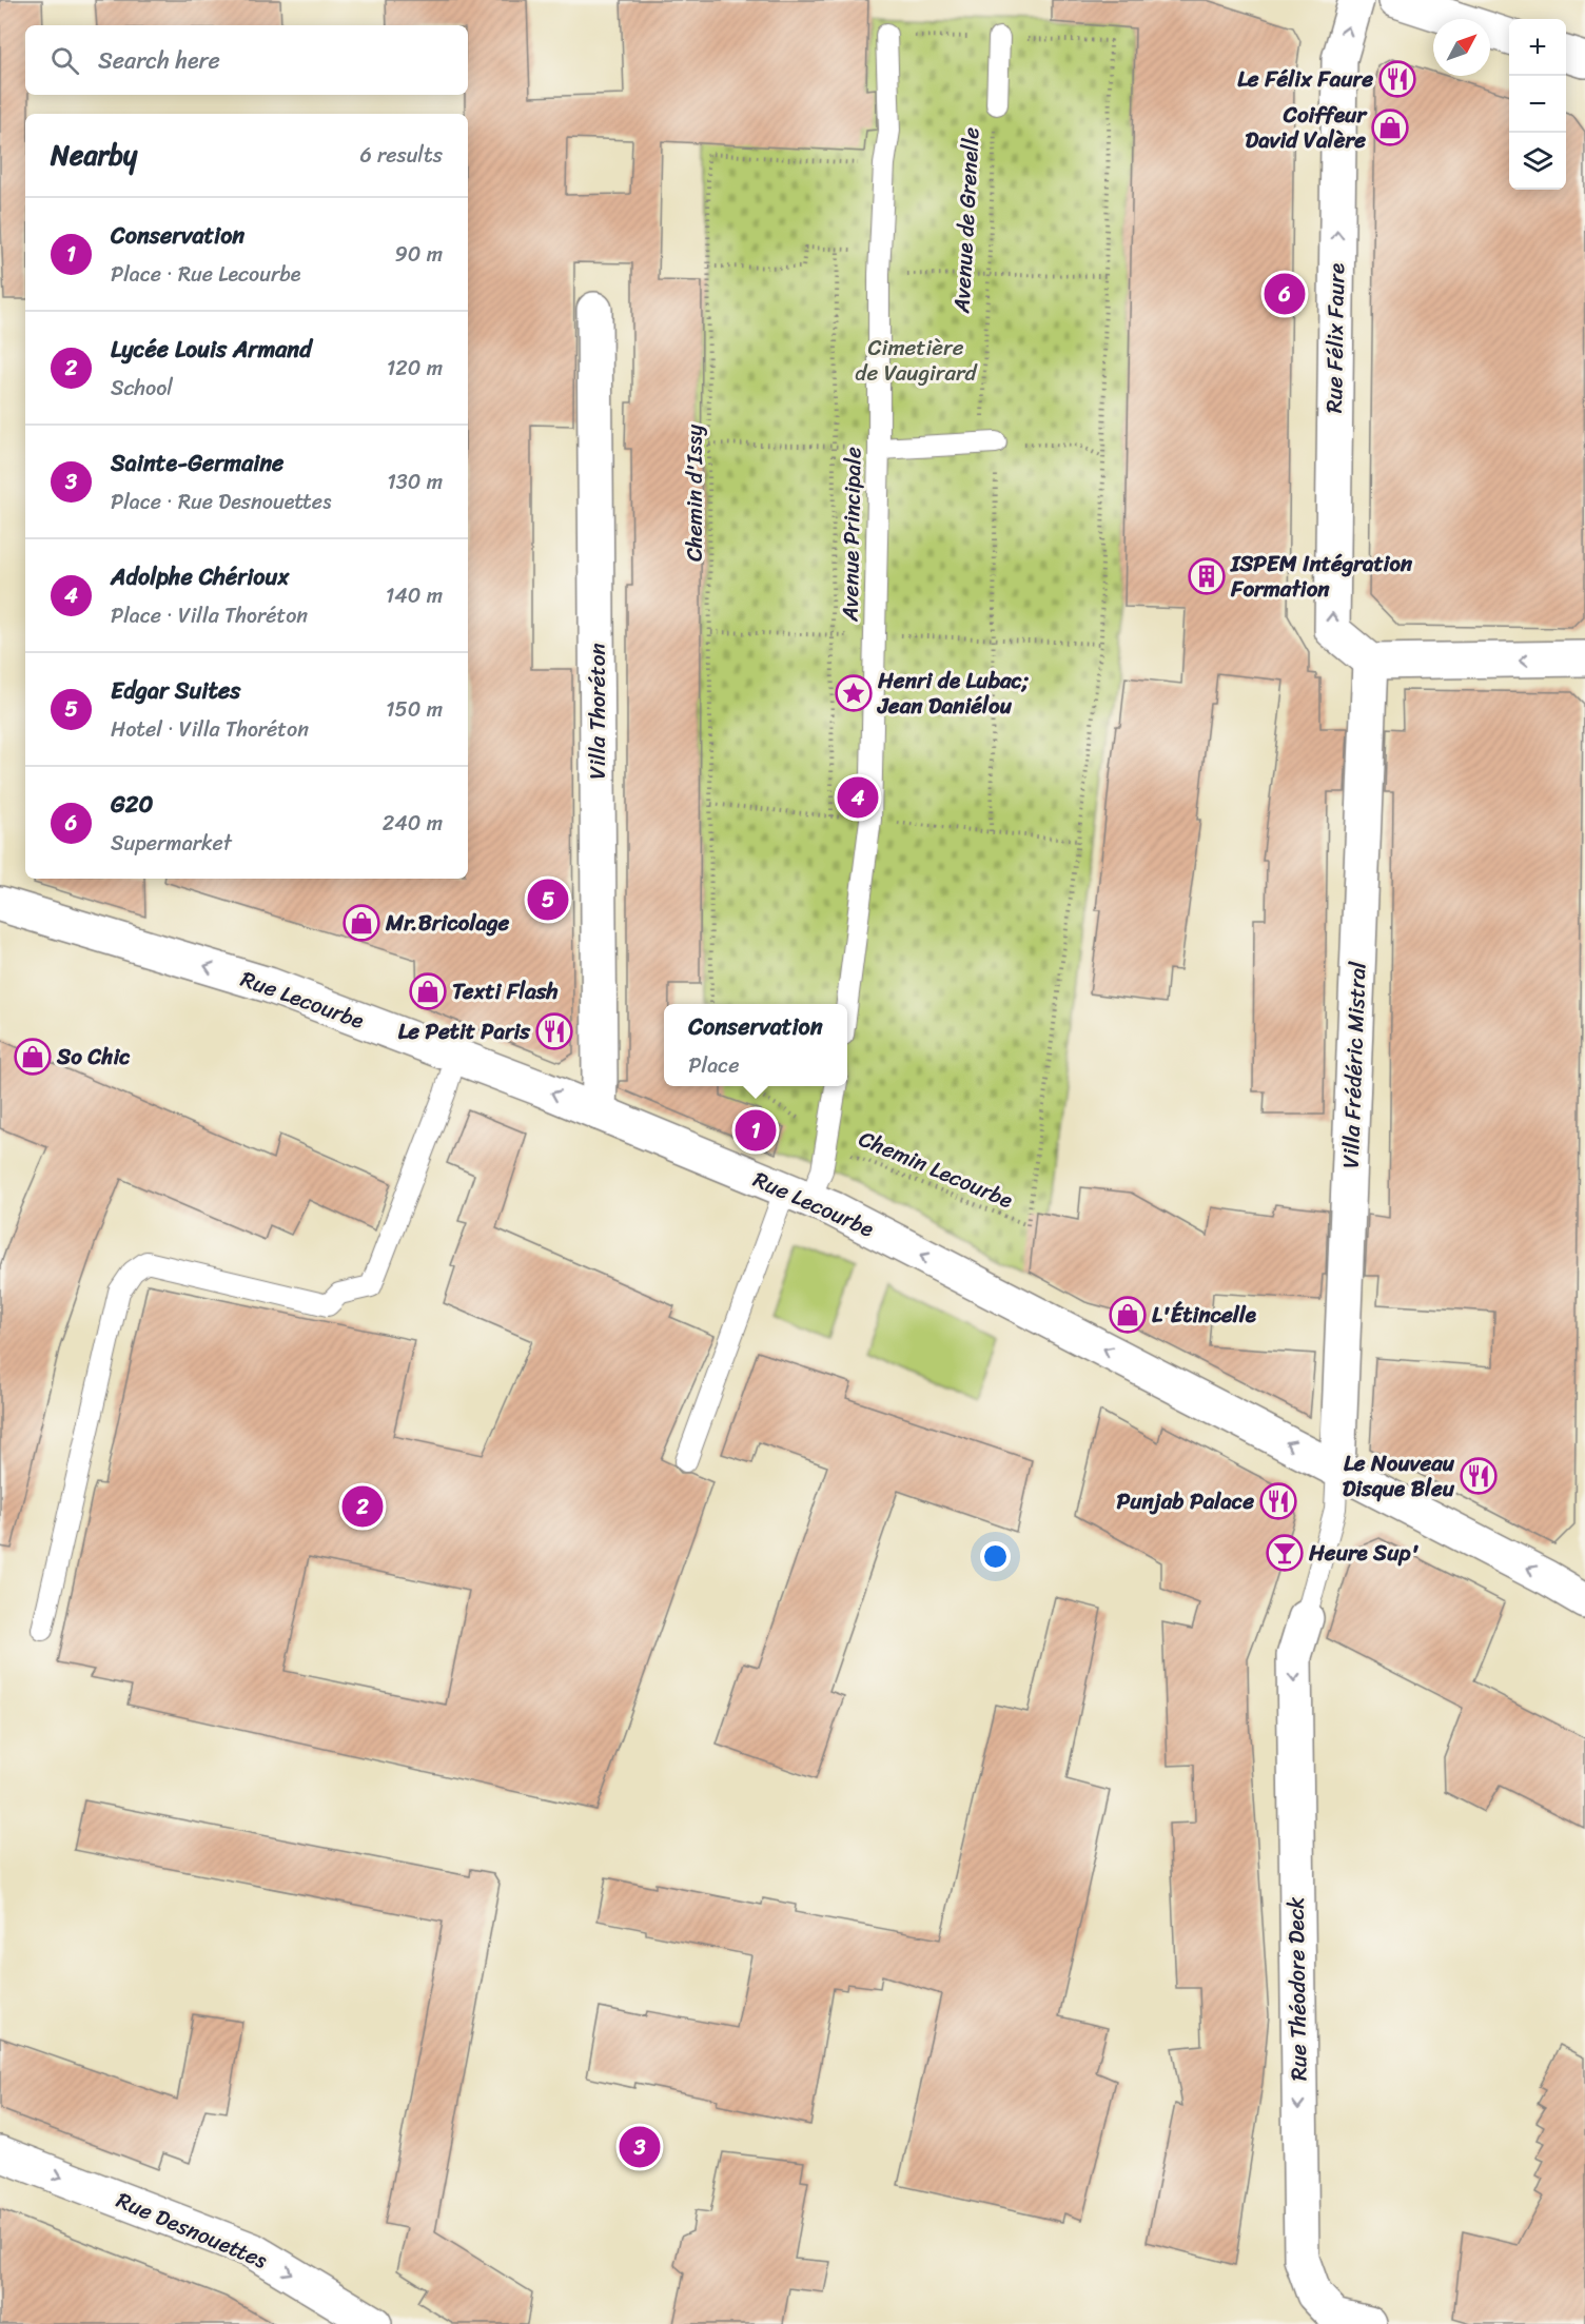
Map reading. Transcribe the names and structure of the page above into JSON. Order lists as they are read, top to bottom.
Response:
{
  "streets": {
    "street": [
      "Rue Félix Faure",
      "Villa Thoréton",
      "Rue Lecourbe",
      "Villa Frédéric Mistral",
      "Rue Théodore Deck",
      "Rue Desnouettes"
    ],
    "lane": ["Avenue de Grenelle", "Avenue Principale"],
    "path": ["Chemin d'Issy", "Chemin Lecourbe"]
  },
  "crossings": [
    ["Rue Félix Faure", "Villa Frédéric Mistral"],
    ["Chemin d'Issy", "Avenue Principale"],
    ["Villa Thoréton", "Rue Lecourbe"],
    ["Rue Lecourbe", "Villa Frédéric Mistral"]
  ],
  "one_way": [
    "Rue Félix Faure",
    "Rue Lecourbe",
    "Rue Théodore Deck",
    "Rue Desnouettes"
  ],
  "parks": ["Cimetière de Vaugirard"],
  "places": {
    "restaurant": [
      "Le Félix Faure",
      "Le Petit Paris",
      "Le Nouveau Disque Bleu",
      "Punjab Palace"
    ],
    "shop": [
      "Coiffeur David Valère",
      "Mr.Bricolage",
      "Texti Flash",
      "So Chic",
      "L'Étincelle"
    ],
    "building": ["ISPEM Intégration Formation"],
    "place": ["Henri de Lubac; Jean Daniélou"],
    "bar": ["Heure Sup'"]
  },
  "north": "top right",
  "page": {
    "map_buttons": ["+", "−"],
    "search": "Search here",
    "heading": ["Nearby", "6 results"],
    "list": [
      {
        "mark": "1",
        "name": "Conservation",
        "note": "Place · Rue Lecourbe",
        "value": "90 m"
      },
      {
        "mark": "2",
        "name": "Lycée Louis Armand",
        "note": "School",
        "value": "120 m"
      },
      {
        "mark": "3",
        "name": "Sainte-Germaine",
        "note": "Place · Rue Desnouettes",
        "value": "130 m"
      },
      {
        "mark": "4",
        "name": "Adolphe Chérioux",
        "note": "Place · Villa Thoréton",
        "value": "140 m"
      },
      {
        "mark": "5",
        "name": "Edgar Suites",
        "note": "Hotel · Villa Thoréton",
        "value": "150 m"
      },
      {
        "mark": "6",
        "name": "G20",
        "note": "Supermarket",
        "value": "240 m"
      }
    ],
    "pins": [
      "6",
      "4",
      "5",
      "1",
      "2",
      "3"
    ],
    "popup": ["Conservation", "Place"]
  }
}
